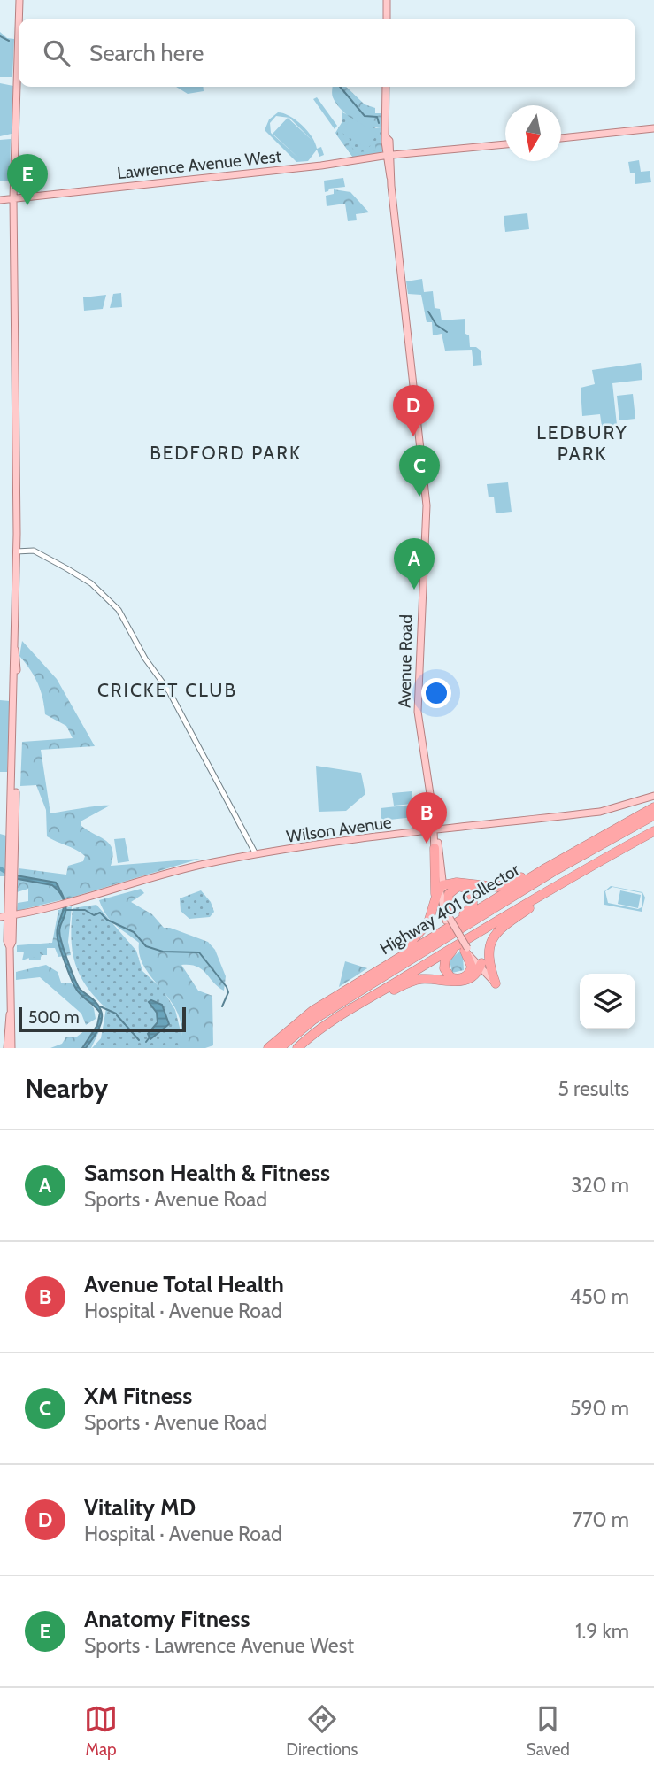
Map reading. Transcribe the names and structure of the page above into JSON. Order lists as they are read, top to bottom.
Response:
{
  "streets": {
    "highway": ["Highway 401 Collector"],
    "main road": ["Lawrence Avenue West", "Avenue Road", "Wilson Avenue"]
  },
  "crossings": [
    ["Lawrence Avenue West", "Avenue Road"],
    ["Avenue Road", "Wilson Avenue"],
    ["Avenue Road", "Highway 401 Collector"]
  ],
  "districts": ["LEDBURY PARK", "BEDFORD PARK", "CRICKET CLUB"],
  "scale_bar": "500 m",
  "north": "bottom",
  "page": {
    "search": "Search here",
    "pins": [
      "E",
      "D",
      "C",
      "A",
      "B"
    ],
    "scale": "500 m",
    "heading": ["Nearby", "5 results"],
    "list": [
      {
        "mark": "A",
        "name": "Samson Health & Fitness",
        "note": "Sports · Avenue Road",
        "value": "320 m"
      },
      {
        "mark": "B",
        "name": "Avenue Total Health",
        "note": "Hospital · Avenue Road",
        "value": "450 m"
      },
      {
        "mark": "C",
        "name": "XM Fitness",
        "note": "Sports · Avenue Road",
        "value": "590 m"
      },
      {
        "mark": "D",
        "name": "Vitality MD",
        "note": "Hospital · Avenue Road",
        "value": "770 m"
      },
      {
        "mark": "E",
        "name": "Anatomy Fitness",
        "note": "Sports · Lawrence Avenue West",
        "value": "1.9 km"
      }
    ],
    "nav": ["Map", "Directions", "Saved"]
  }
}
